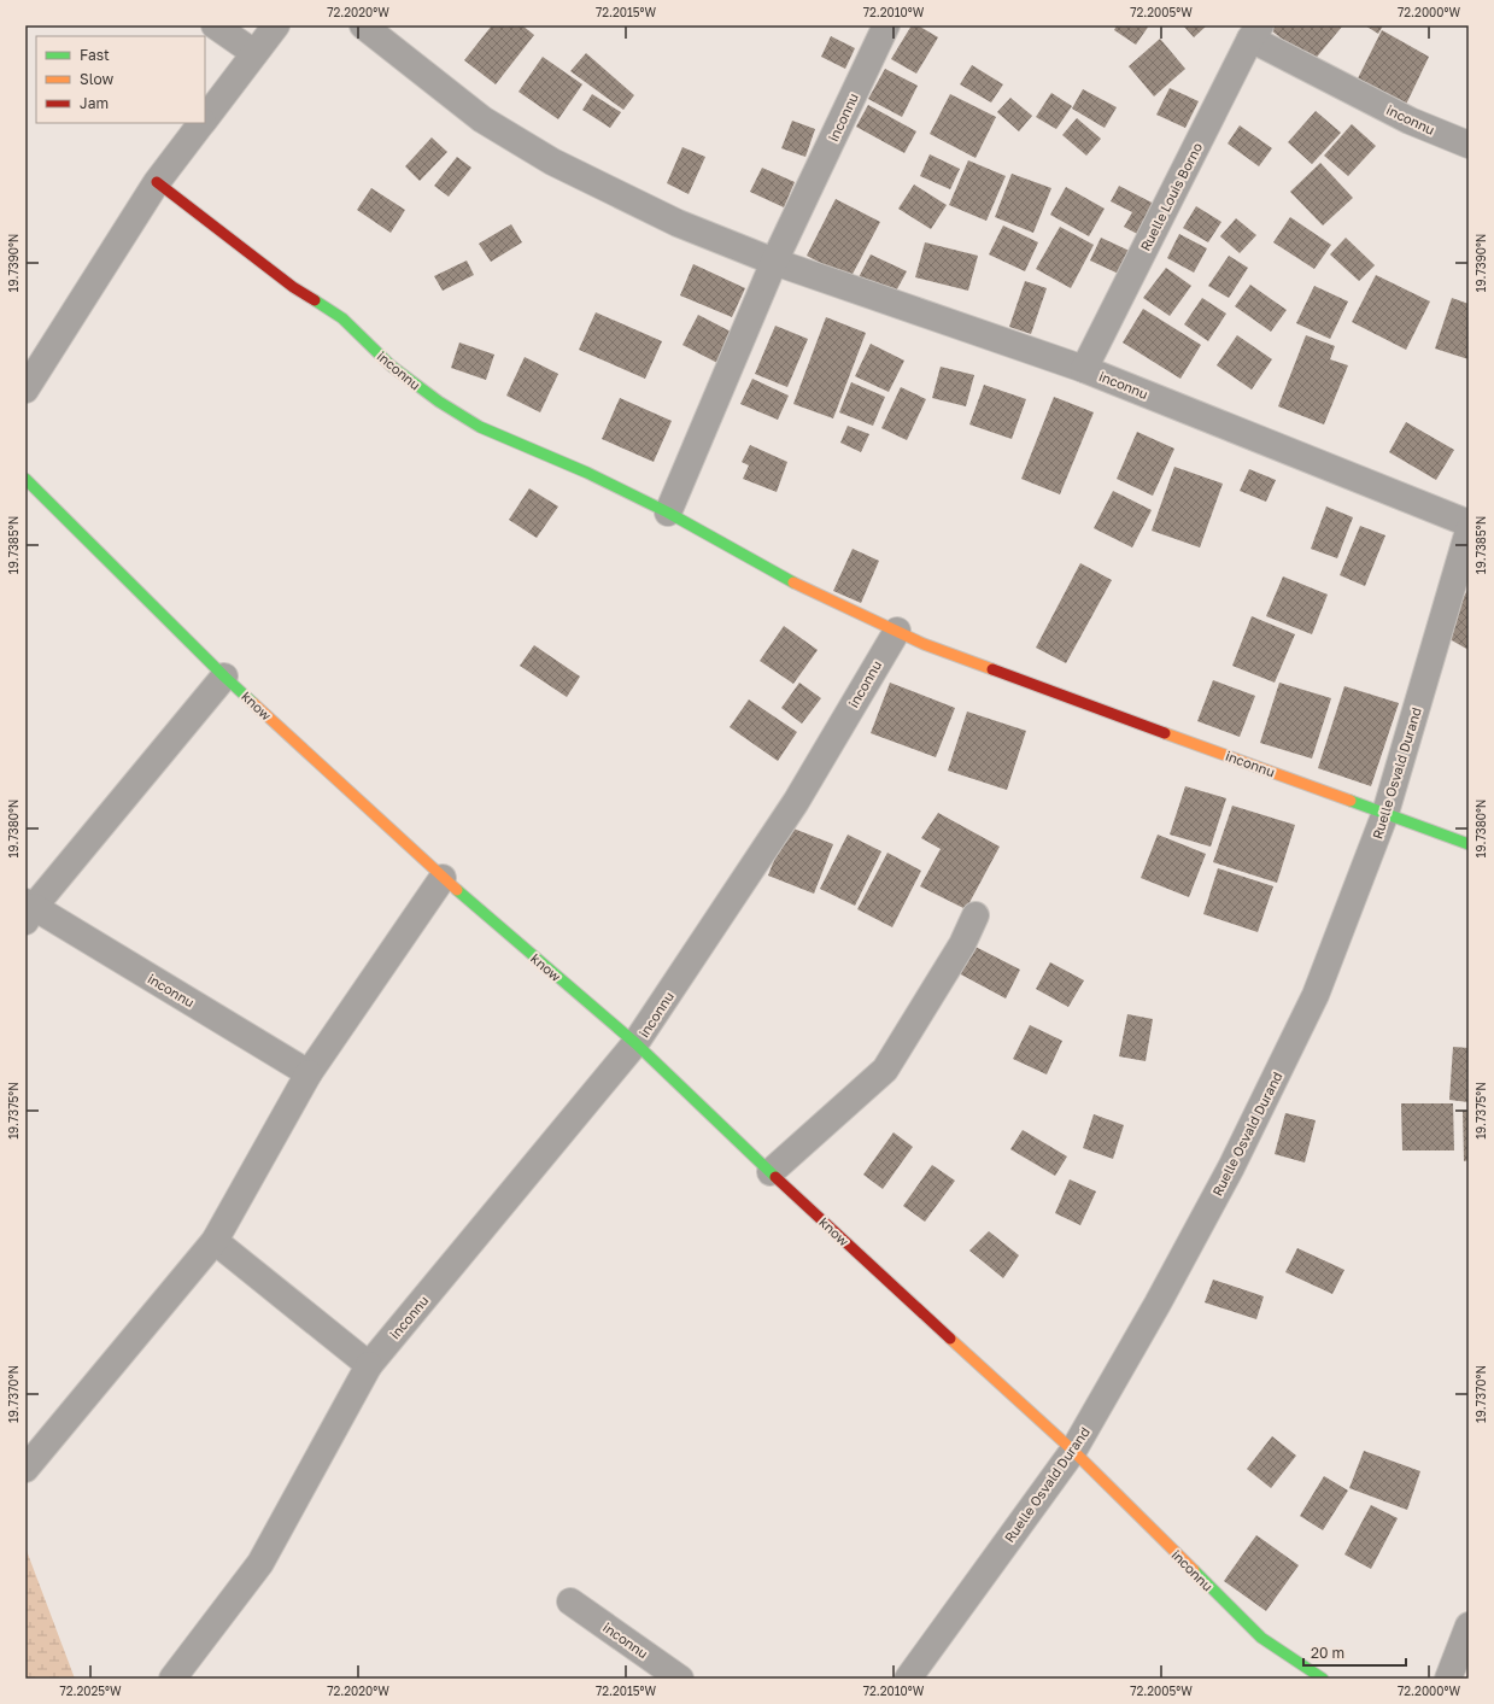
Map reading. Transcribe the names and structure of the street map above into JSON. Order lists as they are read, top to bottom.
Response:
{
  "streets": {
    "street": [
      "inconnu",
      "Ruelle Louis Borno",
      "know",
      "Ruelle Osvald Durand"
    ]
  },
  "crossings": [
    ["inconnu", "Ruelle Louis Borno"],
    ["inconnu", "know"],
    ["inconnu", "Ruelle Osvald Durand"],
    ["know", "Ruelle Osvald Durand"]
  ],
  "legend": ["Fast", "Slow", "Jam"],
  "scale_bar": "20 m",
  "coordinates": [
    "72.2020°W",
    "72.2015°W",
    "72.2010°W",
    "72.2005°W",
    "72.2000°W",
    "19.7390°N",
    "19.7385°N",
    "19.7380°N",
    "19.7375°N",
    "19.7370°N",
    "72.2025°W"
  ]
}
